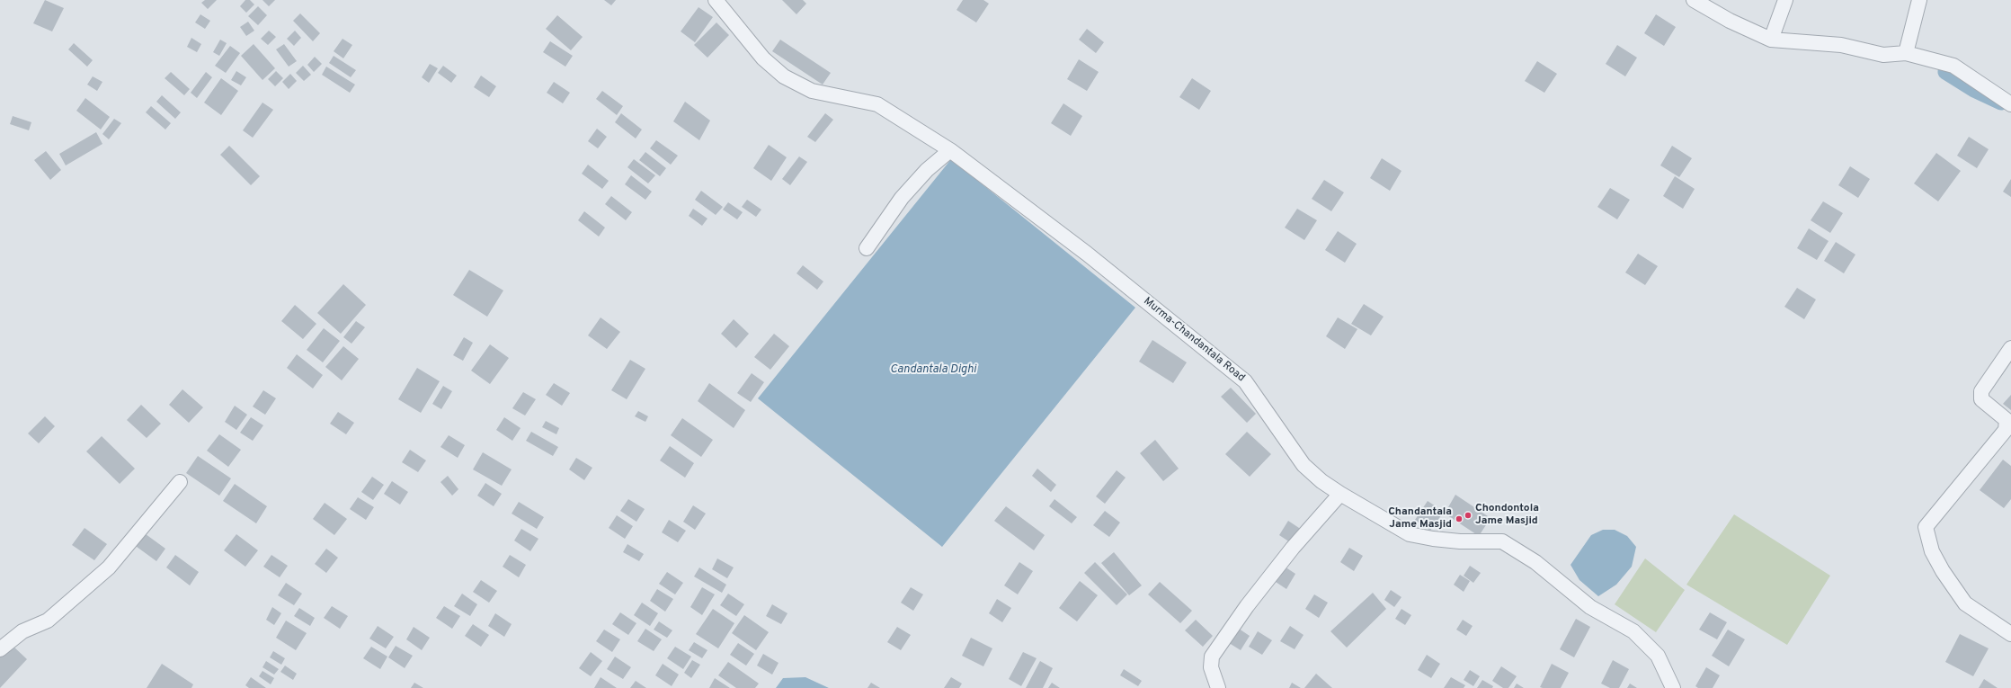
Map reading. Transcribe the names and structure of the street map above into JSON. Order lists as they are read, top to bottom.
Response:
{
  "streets": {
    "street": ["Murma-Chandantala Road"]
  },
  "water": ["Candantala Dighi"],
  "places": ["Chondontola Jame Masjid", "Chandantala Jame Masjid"]
}
